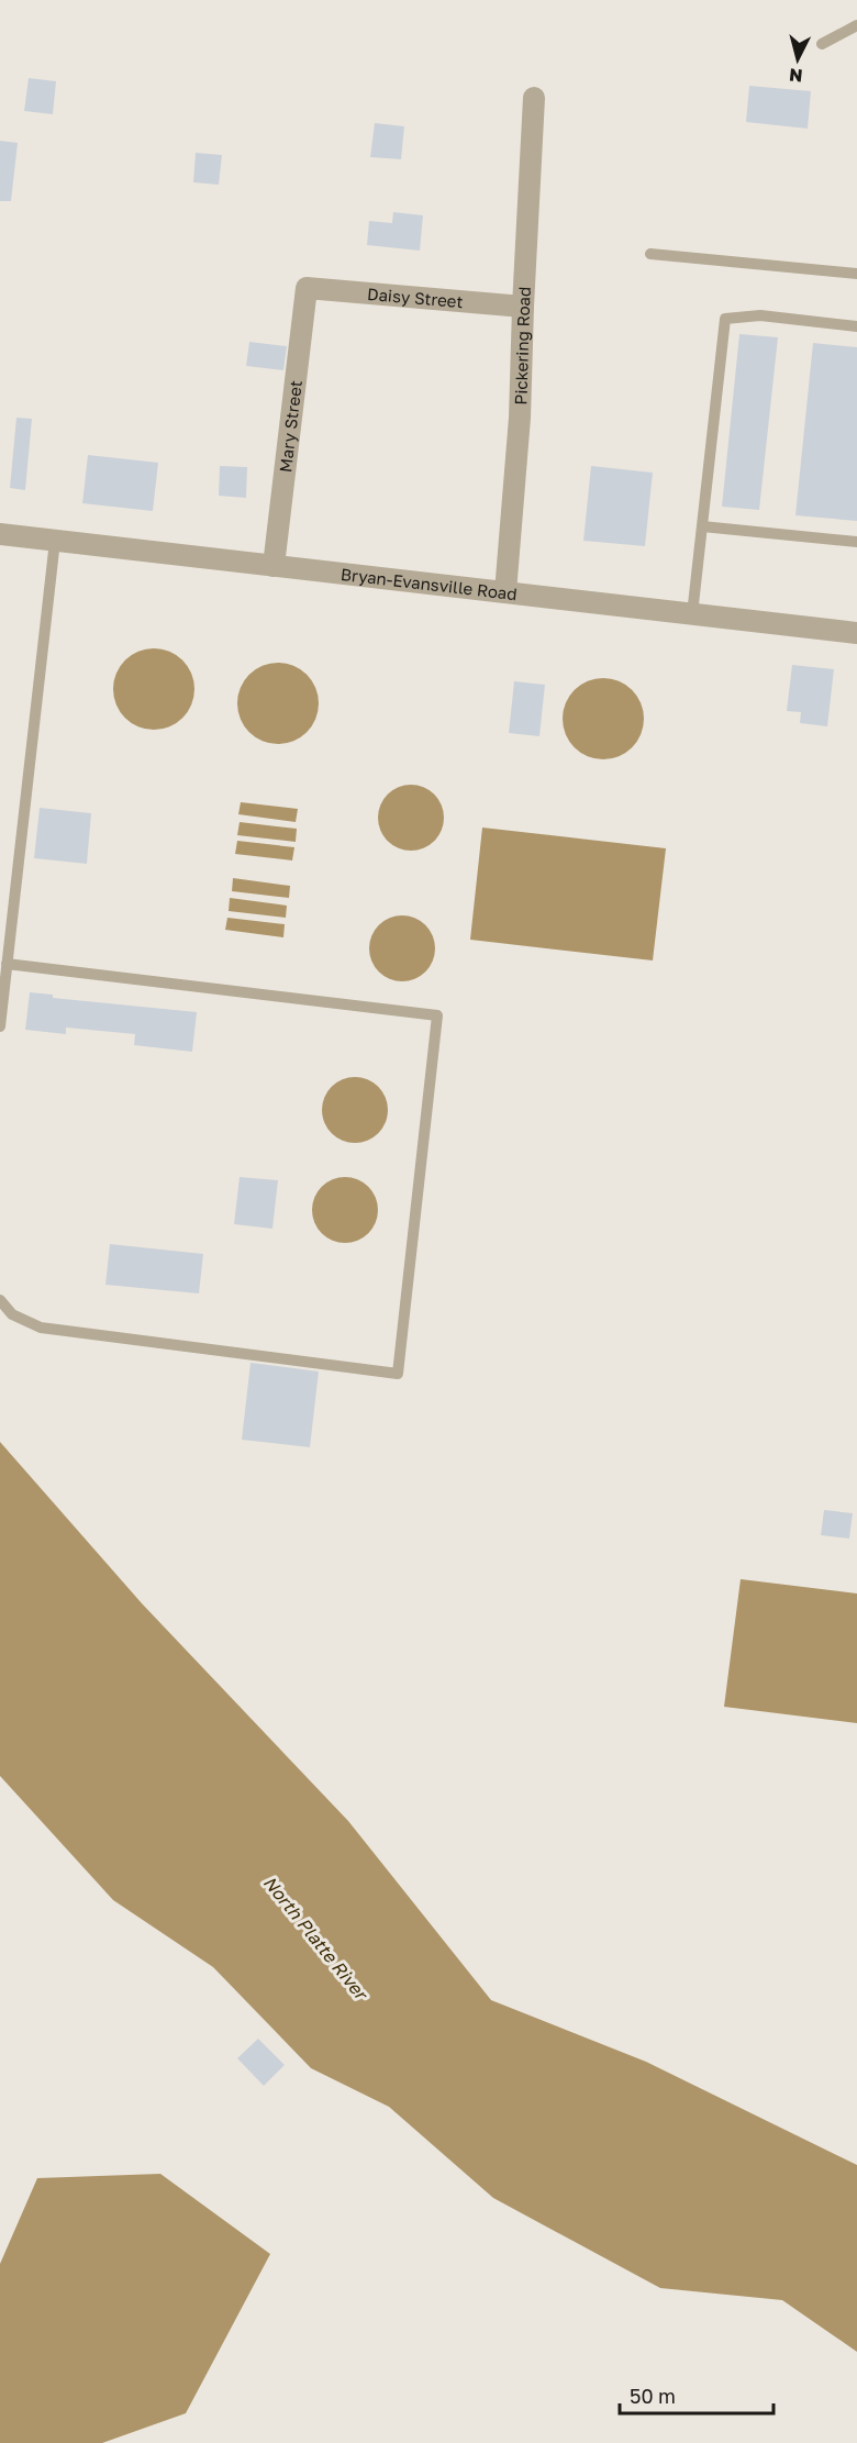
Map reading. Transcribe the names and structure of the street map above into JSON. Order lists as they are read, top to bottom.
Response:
{
  "streets": {
    "street": [
      "Daisy Street",
      "Pickering Road",
      "Mary Street",
      "Bryan-Evansville Road"
    ]
  },
  "crossings": [
    ["Daisy Street", "Pickering Road"],
    ["Daisy Street", "Mary Street"],
    ["Pickering Road", "Bryan-Evansville Road"],
    ["Mary Street", "Bryan-Evansville Road"]
  ],
  "water": ["North Platte River"],
  "scale_bar": "50 m",
  "north": "bottom"
}
